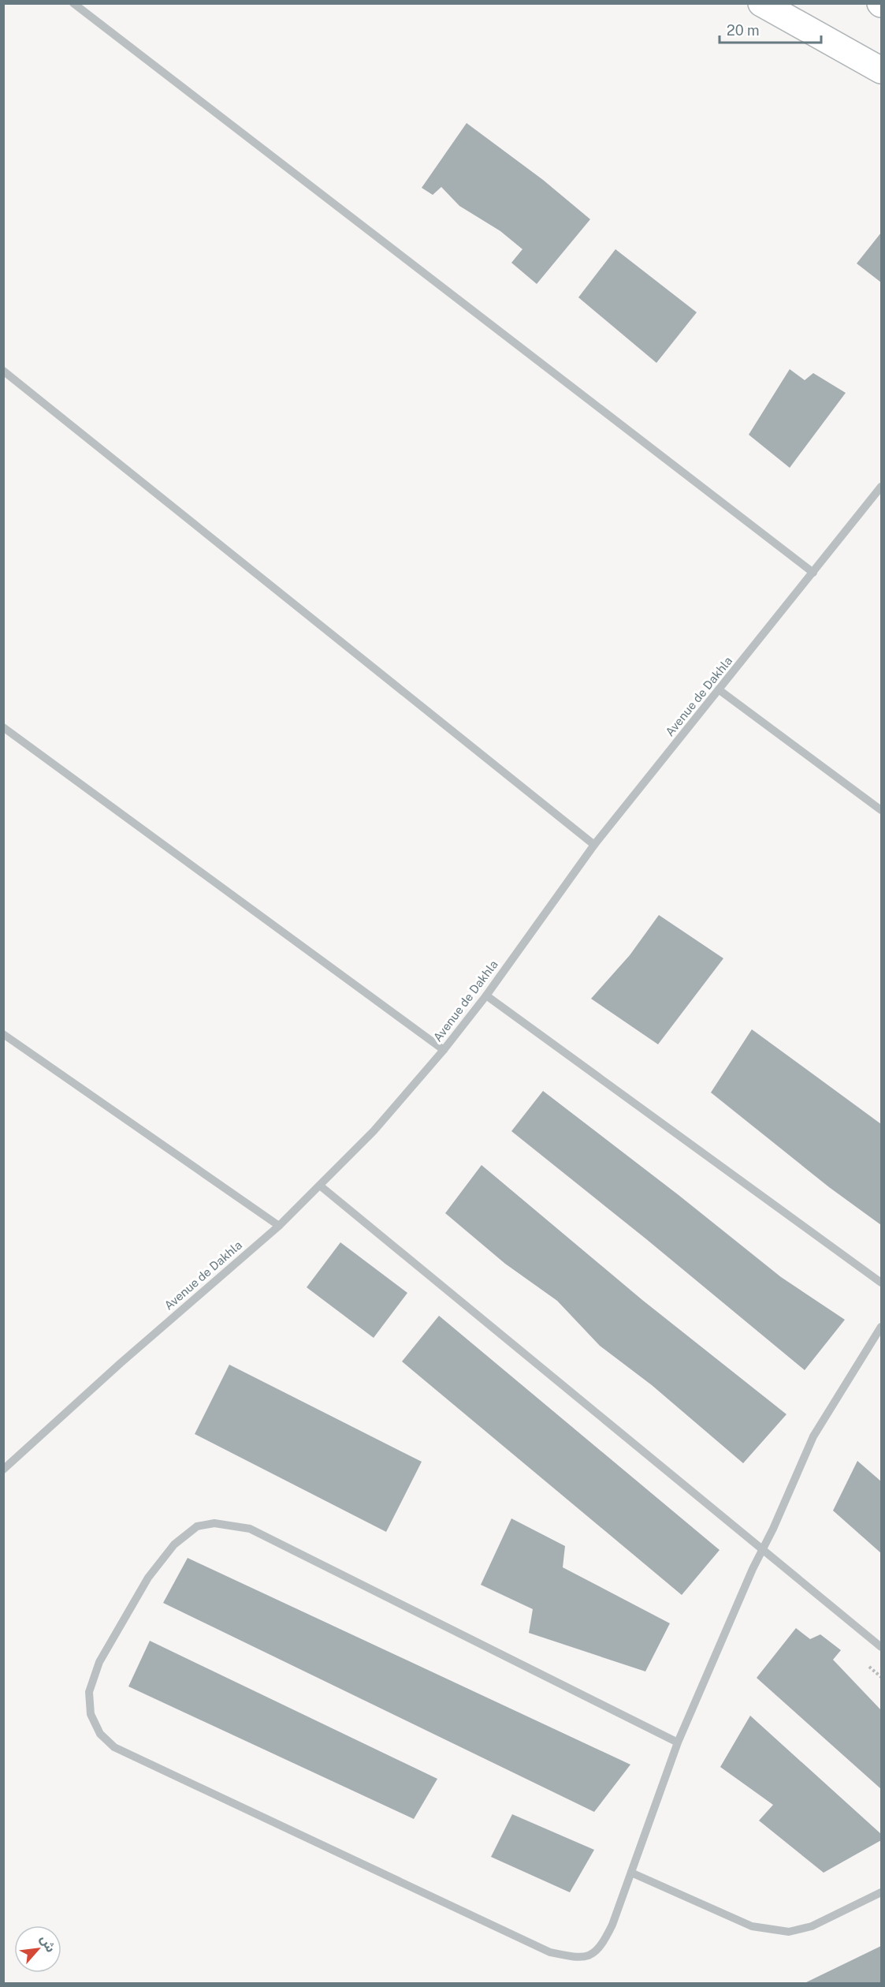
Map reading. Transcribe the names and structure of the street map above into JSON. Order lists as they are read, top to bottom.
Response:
{
  "streets": {
    "street": ["Avenue de Dakhla"]
  },
  "scale_bar": "20 m",
  "north": "top right"
}
